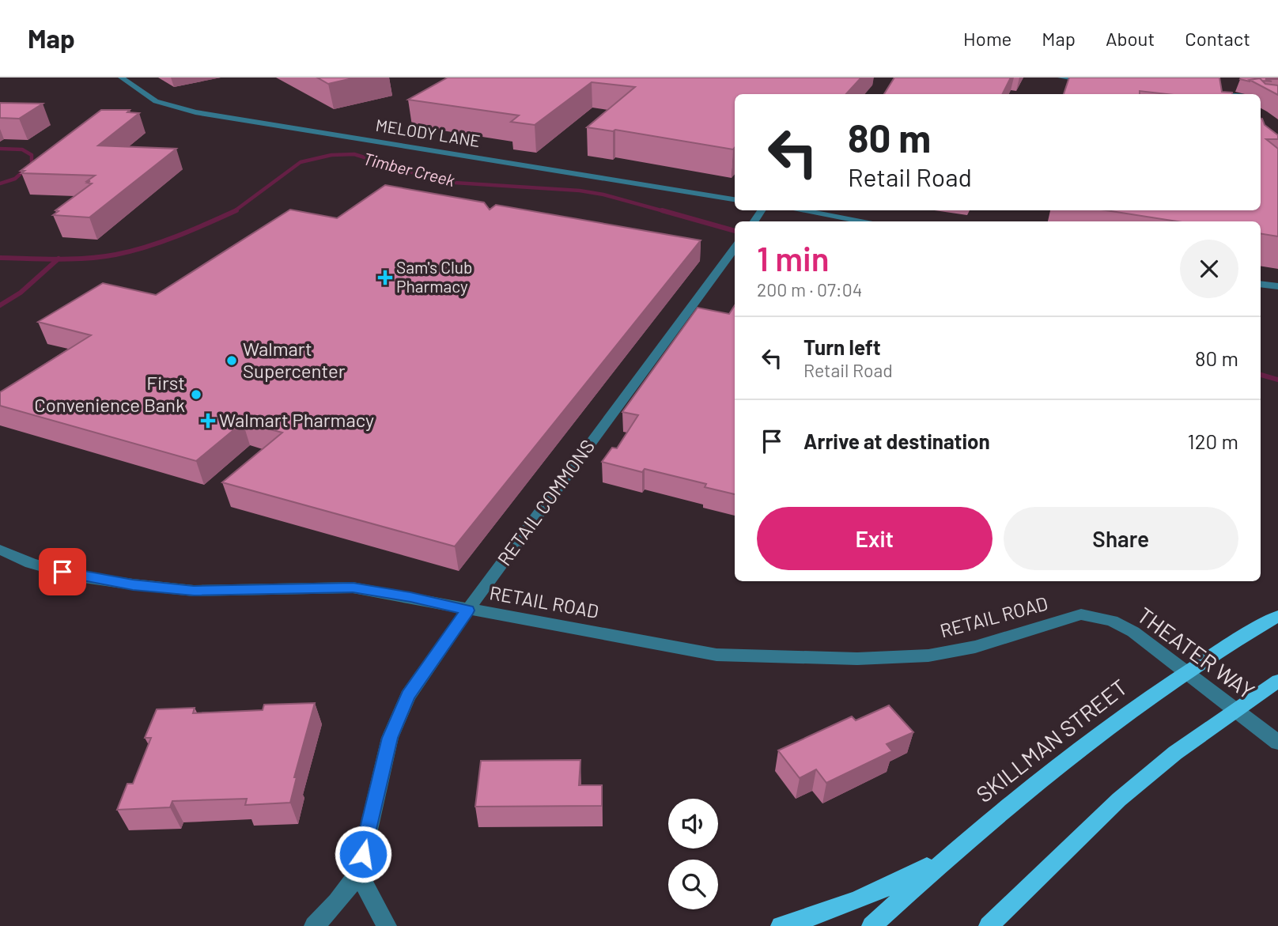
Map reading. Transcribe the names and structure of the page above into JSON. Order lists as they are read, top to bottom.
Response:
{
  "streets": {
    "main road": ["SKILLMAN STREET"],
    "street": [
      "MELODY LANE",
      "RETAIL COMMONS",
      "RETAIL ROAD",
      "THEATER WAY"
    ]
  },
  "crossings": [
    ["RETAIL COMMONS", "RETAIL ROAD"],
    ["RETAIL ROAD", "THEATER WAY"],
    ["THEATER WAY", "SKILLMAN STREET"]
  ],
  "water": ["Timber Creek"],
  "places": {
    "health": ["Sam's Club Pharmacy", "Walmart Pharmacy"],
    "other": ["Walmart Supercenter", "First Convenience Bank"]
  },
  "page": {
    "header": "Map",
    "nav": [
      "Home",
      "Map",
      "About",
      "Contact"
    ],
    "turn": ["80 m", "Retail Road"],
    "heading": ["1 min", "200 m · 07:04"],
    "list": [
      {
        "name": "Turn left",
        "note": "Retail Road",
        "value": "80 m"
      },
      {
        "name": "Arrive at destination",
        "value": "120 m"
      }
    ],
    "buttons": ["Exit", "Share"]
  }
}
